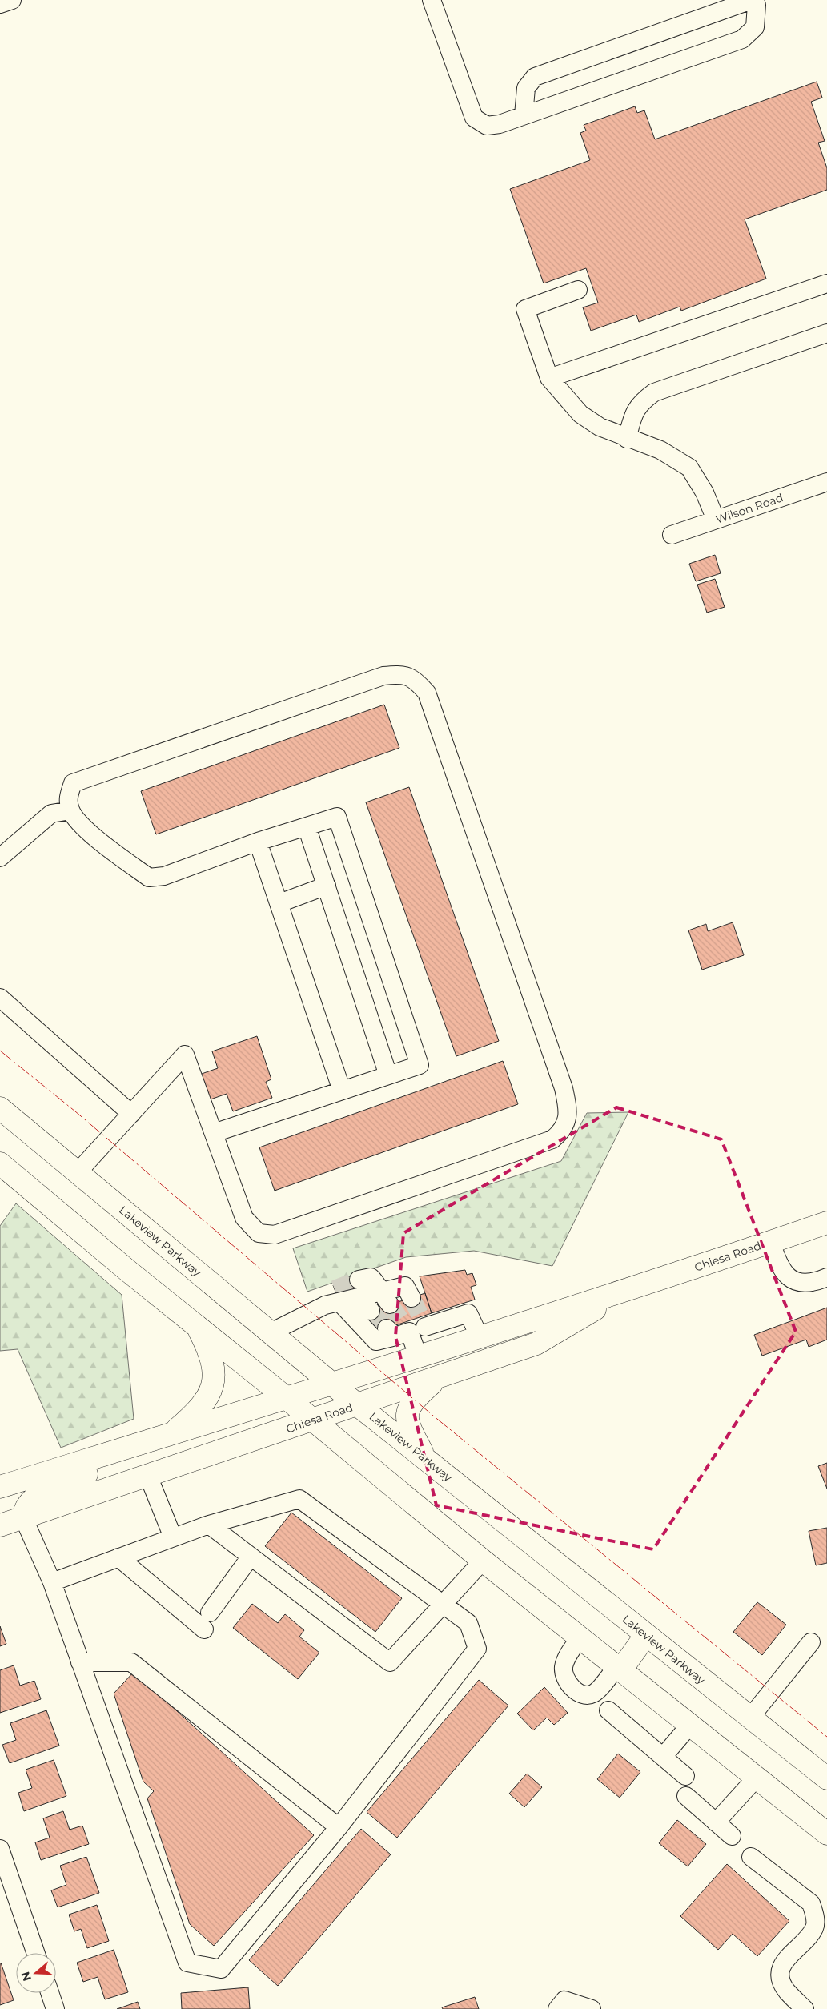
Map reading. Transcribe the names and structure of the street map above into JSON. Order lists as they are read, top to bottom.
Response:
{
  "streets": {
    "main road": ["Lakeview Parkway", "Chiesa Road"],
    "street": ["Wilson Road"]
  },
  "crossings": [
    ["Lakeview Parkway", "Chiesa Road"]
  ],
  "north": "left"
}
